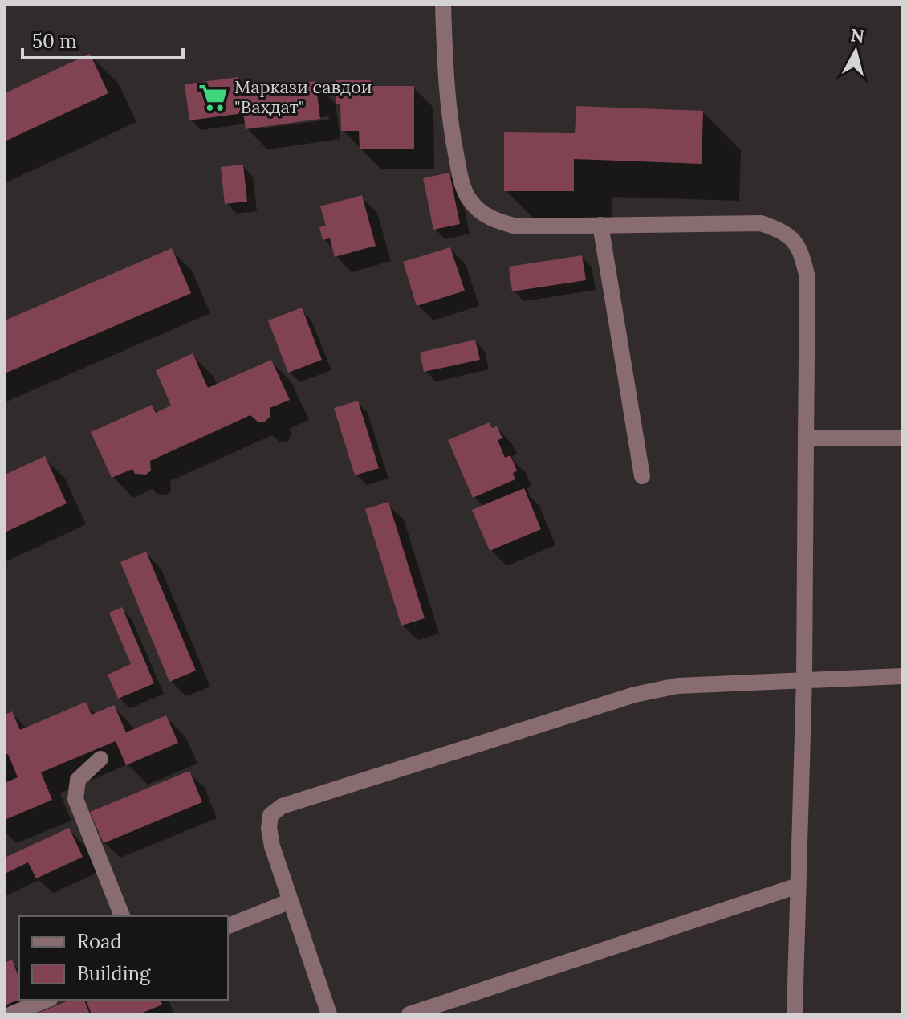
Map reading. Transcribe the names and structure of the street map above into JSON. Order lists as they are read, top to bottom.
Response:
{
  "places": {
    "supermarket": ["Маркази савдои \"Ваҳдат\""]
  },
  "legend": ["Road", "Building"],
  "scale_bar": "50 m",
  "north": "top"
}
